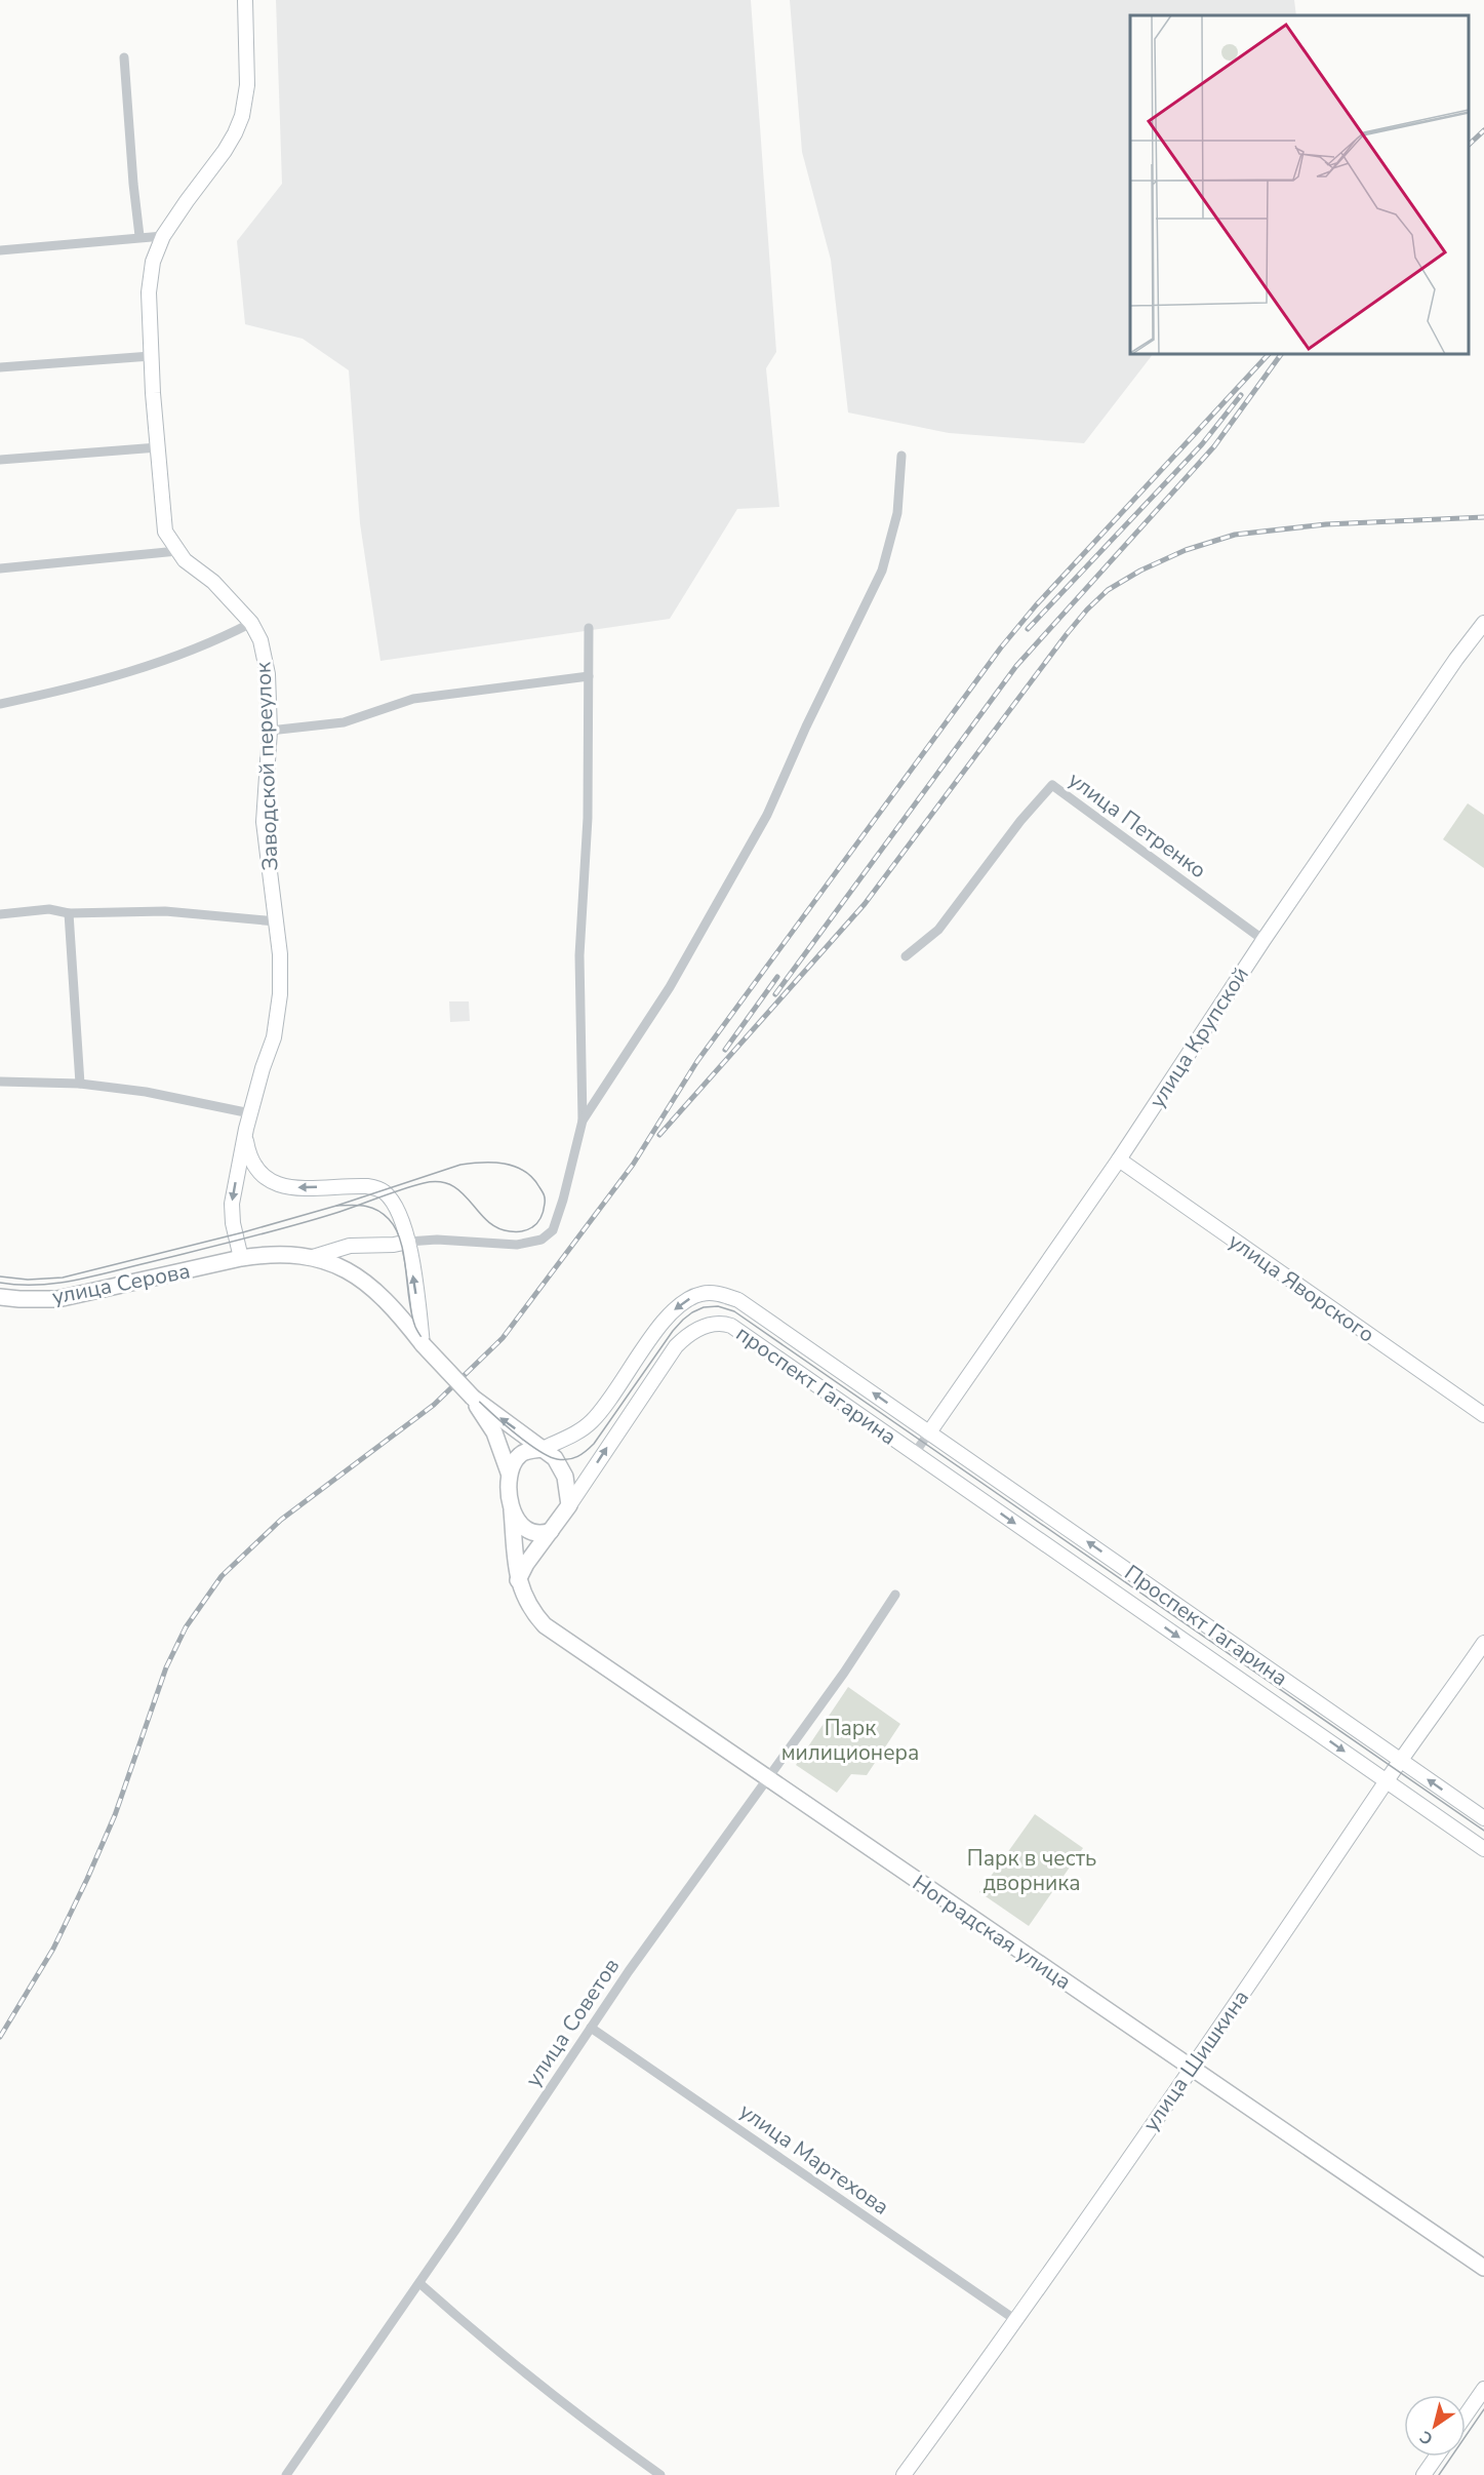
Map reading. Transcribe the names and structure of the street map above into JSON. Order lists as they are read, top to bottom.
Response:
{
  "streets": {
    "main road": [
      "Заводской переулок",
      "улица Крупской",
      "улица Серова",
      "улица Яворского",
      "проспект Гагарина",
      "Проспект Гагарина",
      "Ноградская улица",
      "улица Шишкина"
    ],
    "street": ["улица Петренко", "улица Советов", "улица Мартехова"]
  },
  "crossings": [
    ["Заводской переулок", "улица Серова"],
    ["улица Петренко", "улица Крупской"],
    ["улица Крупской", "улица Яворского"],
    ["улица Крупской", "проспект Гагарина"],
    ["улица Крупской", "Проспект Гагарина"],
    ["проспект Гагарина", "Проспект Гагарина"],
    ["проспект Гагарина", "Ноградская улица"],
    ["Проспект Гагарина", "улица Шишкина"],
    ["Ноградская улица", "улица Советов"],
    ["Ноградская улица", "улица Шишкина"],
    ["улица Советов", "улица Мартехова"],
    ["улица Шишкина", "улица Мартехова"]
  ],
  "parks": ["Парк милиционера", "Парк в честь дворника"],
  "north": "bottom left"
}
